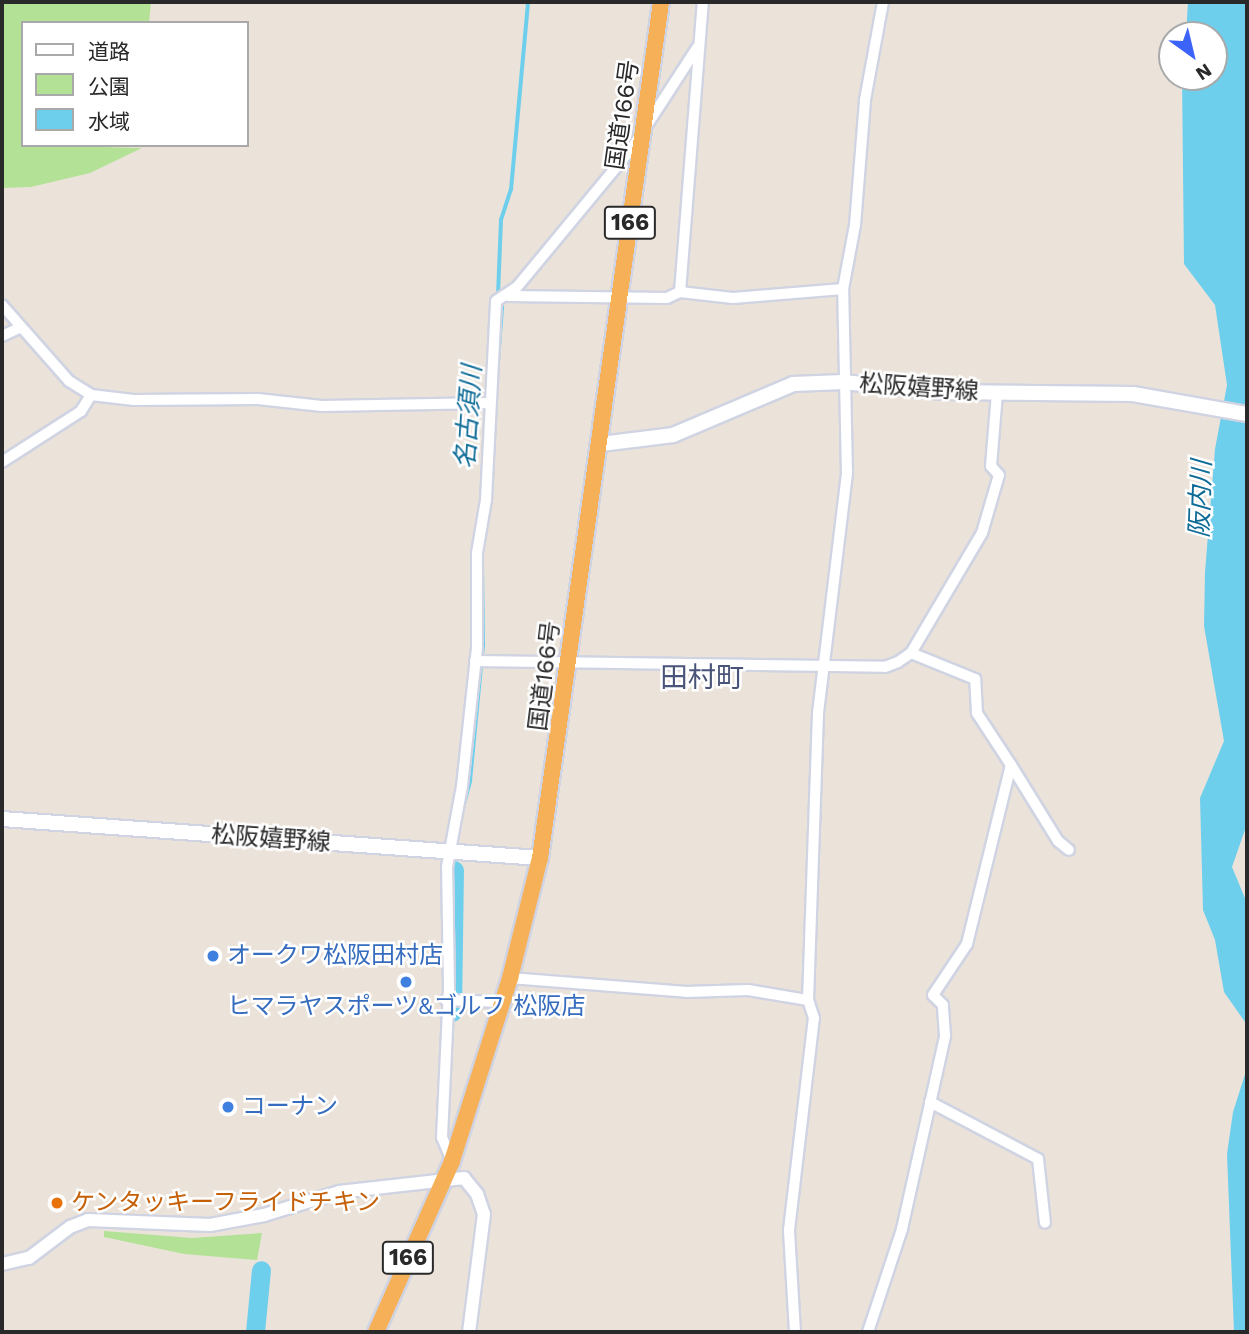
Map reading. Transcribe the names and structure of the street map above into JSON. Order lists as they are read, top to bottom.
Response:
{
  "streets": {
    "highway": ["国道166号", "166"],
    "main road": ["松阪嬉野線"]
  },
  "crossings": [
    ["国道166号", "松阪嬉野線"]
  ],
  "districts": ["田村町"],
  "water": ["名古須川", "阪内川"],
  "places": [
    "オークワ松阪田村店",
    "ヒマラヤスポーツ&ゴルフ 松阪店",
    "コーナン",
    "ケンタッキーフライドチキン"
  ],
  "legend": ["道路", "公園", "水域"],
  "north": "bottom right"
}
